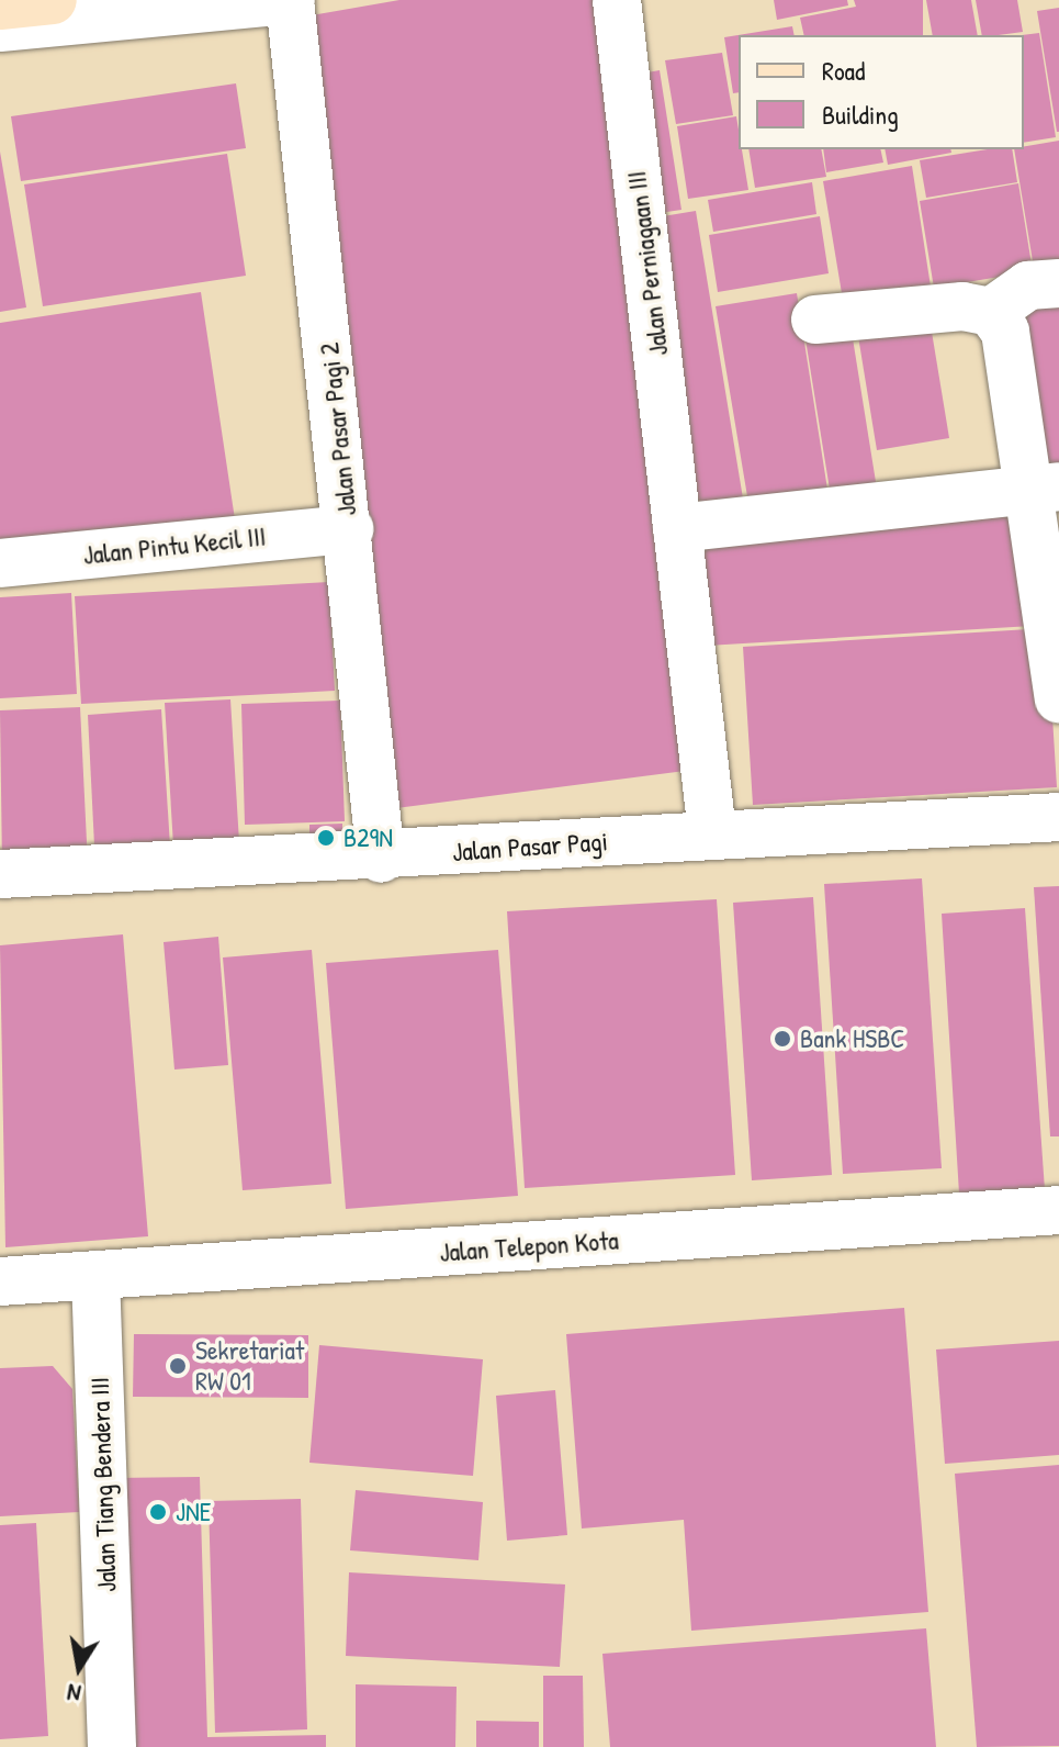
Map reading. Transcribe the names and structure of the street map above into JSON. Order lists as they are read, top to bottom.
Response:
{
  "streets": {
    "street": [
      "Jalan Perniagaan III",
      "Jalan Pasar Pagi 2",
      "Jalan Pintu Kecil III",
      "Jalan Pasar Pagi",
      "Jalan Telepon Kota",
      "Jalan Tiang Bendera III"
    ]
  },
  "crossings": [
    ["Jalan Perniagaan III", "Jalan Pasar Pagi"],
    ["Jalan Pasar Pagi 2", "Jalan Pintu Kecil III"],
    ["Jalan Pasar Pagi 2", "Jalan Pasar Pagi"],
    ["Jalan Telepon Kota", "Jalan Tiang Bendera III"]
  ],
  "places": [
    "B29N",
    "Bank HSBC",
    "Sekretariat RW 01",
    "JNE"
  ],
  "legend": ["Road", "Building"],
  "north": "bottom"
}
